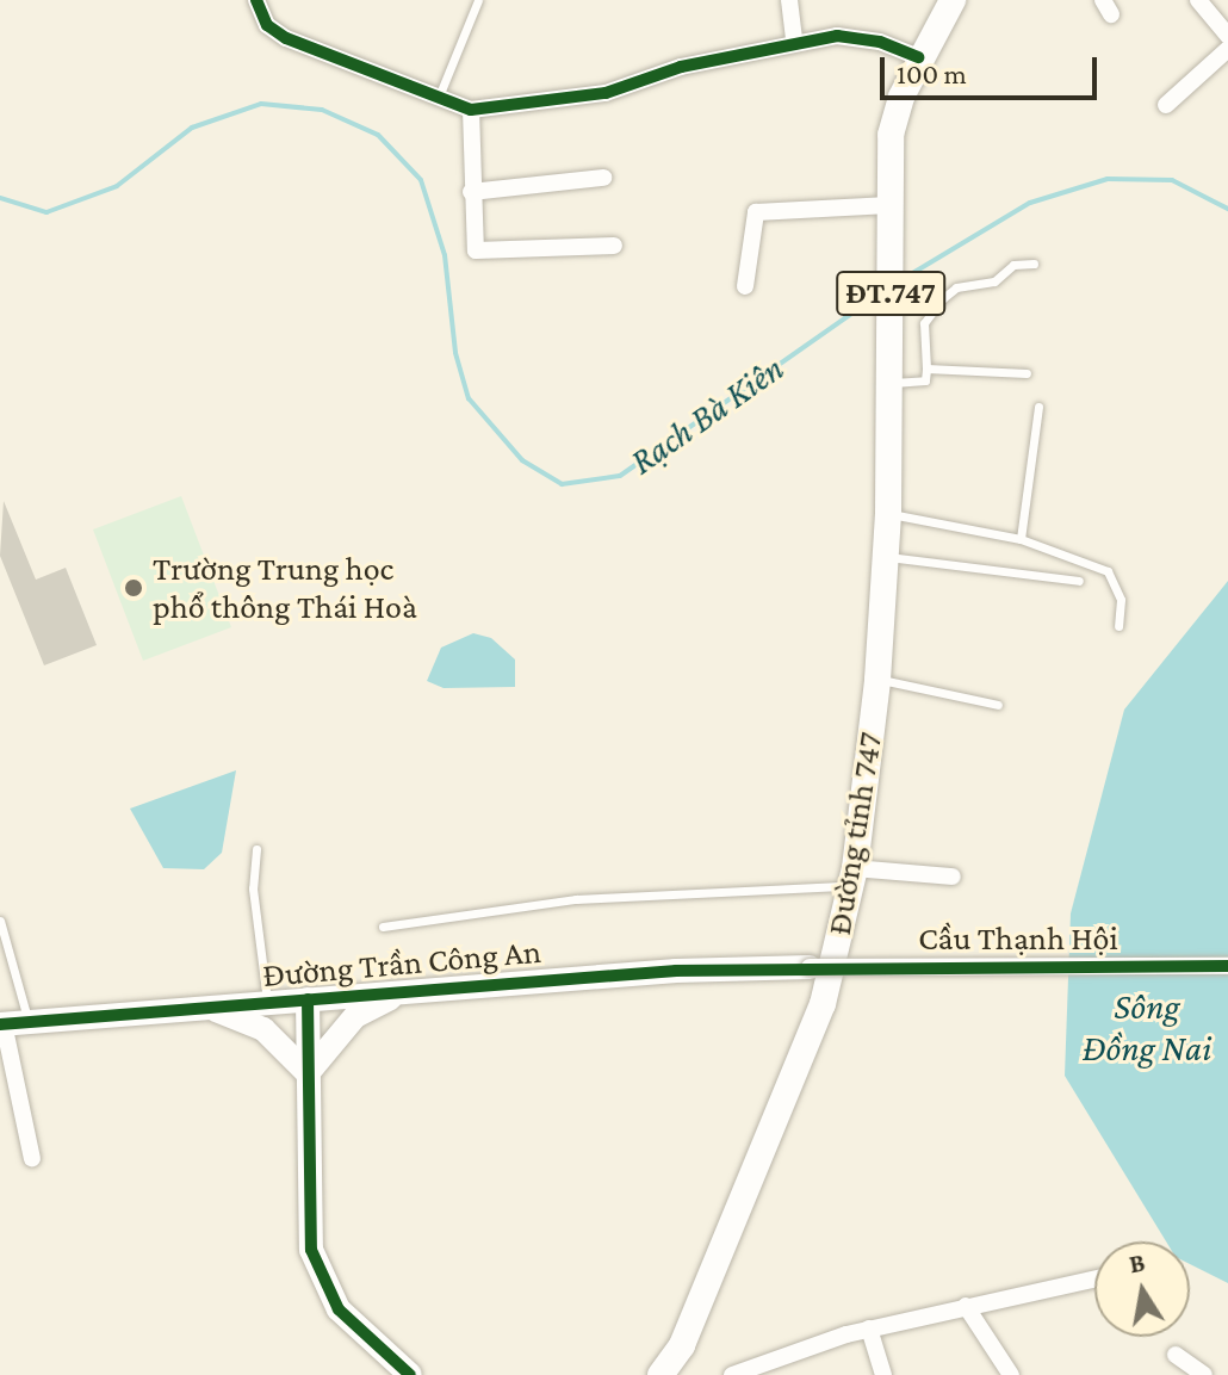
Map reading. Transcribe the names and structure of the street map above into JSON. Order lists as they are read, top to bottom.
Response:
{
  "streets": {
    "main road": ["ĐT.747", "Đường tỉnh 747"],
    "street": ["Cầu Thạnh Hội", "Đường Trần Công An"]
  },
  "crossings": [
    ["ĐT.747", "Đường tỉnh 747"],
    ["Cầu Thạnh Hội", "Đường Trần Công An"]
  ],
  "water": ["Rạch Bà Kiên", "Sông Đồng Nai"],
  "places": ["Trường Trung học phổ thông Thái Hoà"],
  "scale_bar": "100 m",
  "north": "top"
}
